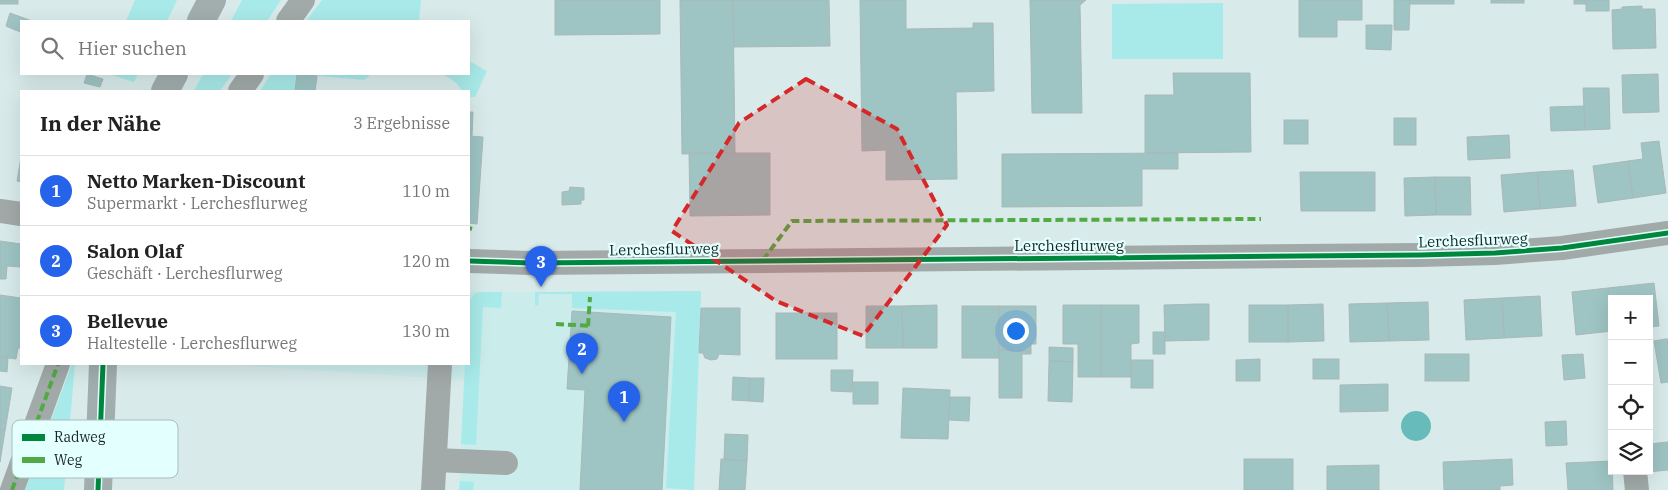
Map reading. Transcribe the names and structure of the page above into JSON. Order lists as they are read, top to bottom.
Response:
{
  "streets": {
    "street": ["Lerchesflurweg"]
  },
  "legend": ["Radweg", "Weg"],
  "page": {
    "search": "Hier suchen",
    "heading": ["In der Nähe", "3 Ergebnisse"],
    "list": [
      {
        "mark": "1",
        "name": "Netto Marken-Discount",
        "note": "Supermarkt · Lerchesflurweg",
        "value": "110 m"
      },
      {
        "mark": "2",
        "name": "Salon Olaf",
        "note": "Geschäft · Lerchesflurweg",
        "value": "120 m"
      },
      {
        "mark": "3",
        "name": "Bellevue",
        "note": "Haltestelle · Lerchesflurweg",
        "value": "130 m"
      }
    ],
    "pins": ["3", "2", "1"],
    "map_buttons": ["+", "−"]
  }
}
